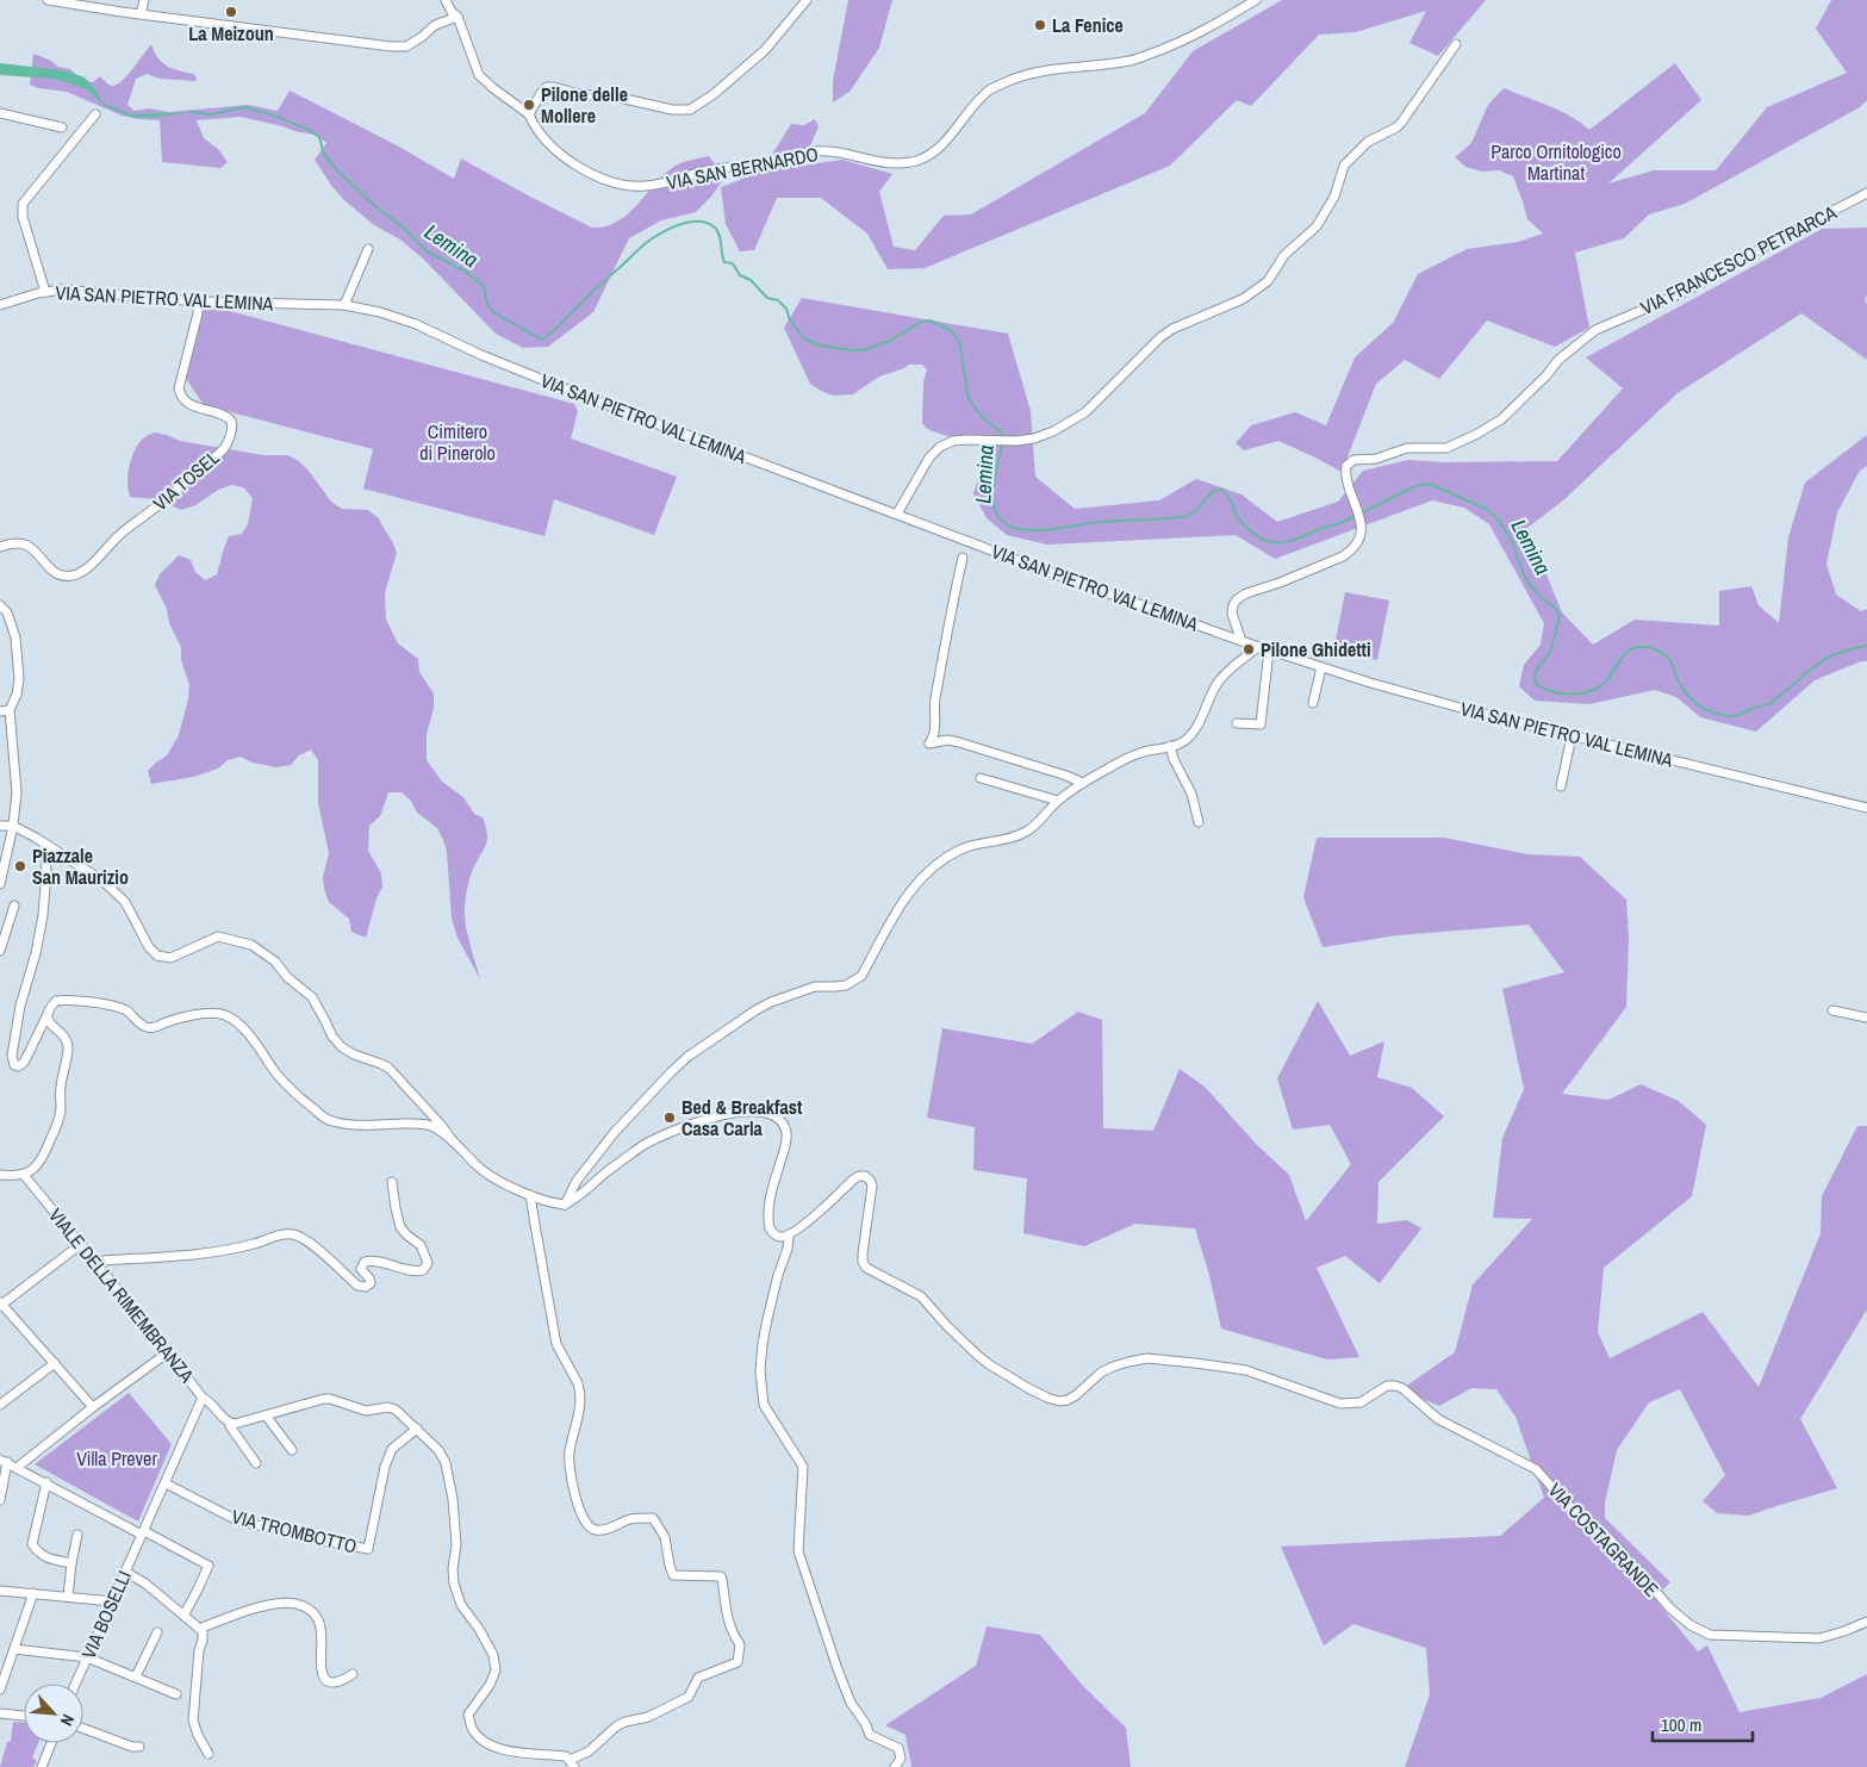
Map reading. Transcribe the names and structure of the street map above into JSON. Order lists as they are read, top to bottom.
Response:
{
  "streets": {
    "street": [
      "VIA SAN BERNARDO",
      "VIA FRANCESCO PETRARCA",
      "VIA SAN PIETRO VAL LEMINA",
      "VIA TOSEL",
      "VIALE DELLA RIMEMBRANZA",
      "VIA TROMBOTTO",
      "VIA COSTAGRANDE",
      "VIA BOSELLI"
    ]
  },
  "crossings": [
    ["VIA FRANCESCO PETRARCA", "VIA SAN PIETRO VAL LEMINA"],
    ["VIA SAN PIETRO VAL LEMINA", "VIA TOSEL"],
    ["VIALE DELLA RIMEMBRANZA", "VIA TROMBOTTO"],
    ["VIALE DELLA RIMEMBRANZA", "VIA BOSELLI"]
  ],
  "water": ["Lemina"],
  "parks": ["Parco Ornitologico Martinat", "Cimitero di Pinerolo", "Villa Prever"],
  "places": [
    "La Meizoun",
    "La Fenice",
    "Pilone delle Mollere",
    "Pilone Ghidetti",
    "Piazzale San Maurizio",
    "Bed & Breakfast Casa Carla"
  ],
  "scale_bar": "100 m",
  "north": "bottom right"
}
